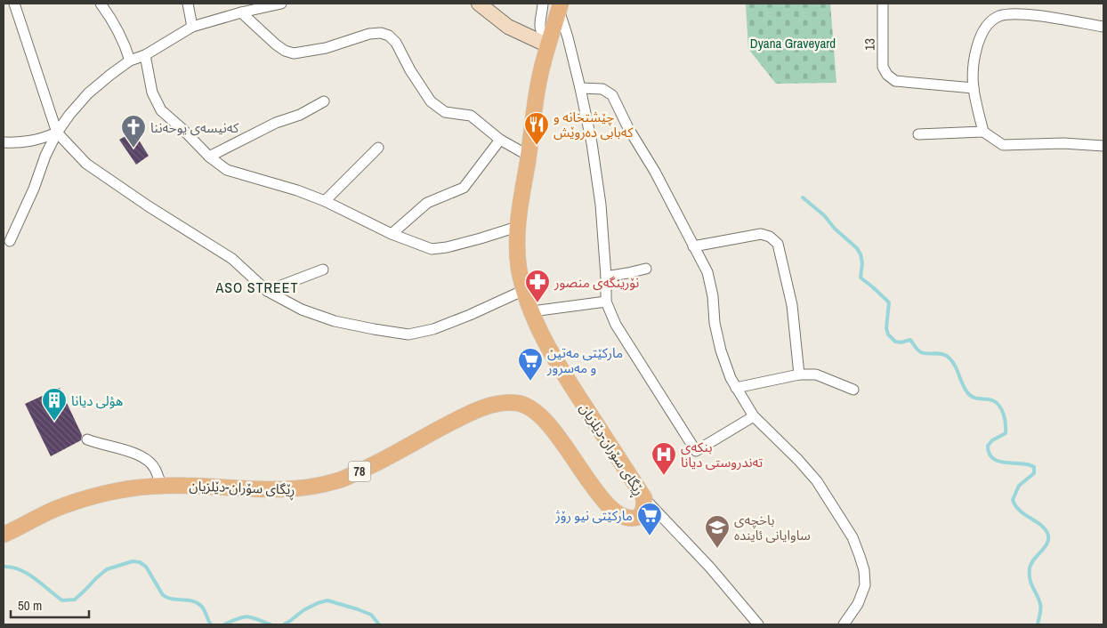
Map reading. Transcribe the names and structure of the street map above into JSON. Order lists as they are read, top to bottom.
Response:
{
  "streets": {
    "main road": ["ڕێگای سۆران-دێلزیان", "78"],
    "street": ["13"]
  },
  "districts": ["ASO STREET"],
  "parks": ["Dyana Graveyard"],
  "places": {
    "restaurant": ["چێشتخانە و کەبابی دەروێش"],
    "church": ["کەنیسەی یوحەننا"],
    "pharmacy": ["نۆرینگه‌ی منصور"],
    "supermarket": ["مارکێتی مەتین و مەسرور", "مارکێتی نیو رۆژ"],
    "building": ["هؤلى ديانا"],
    "hospital": ["بنکەی تەندروستی دیانا"],
    "school or university": ["باخچەی ساوایانی ئایندە"]
  },
  "scale_bar": "50 m"
}
